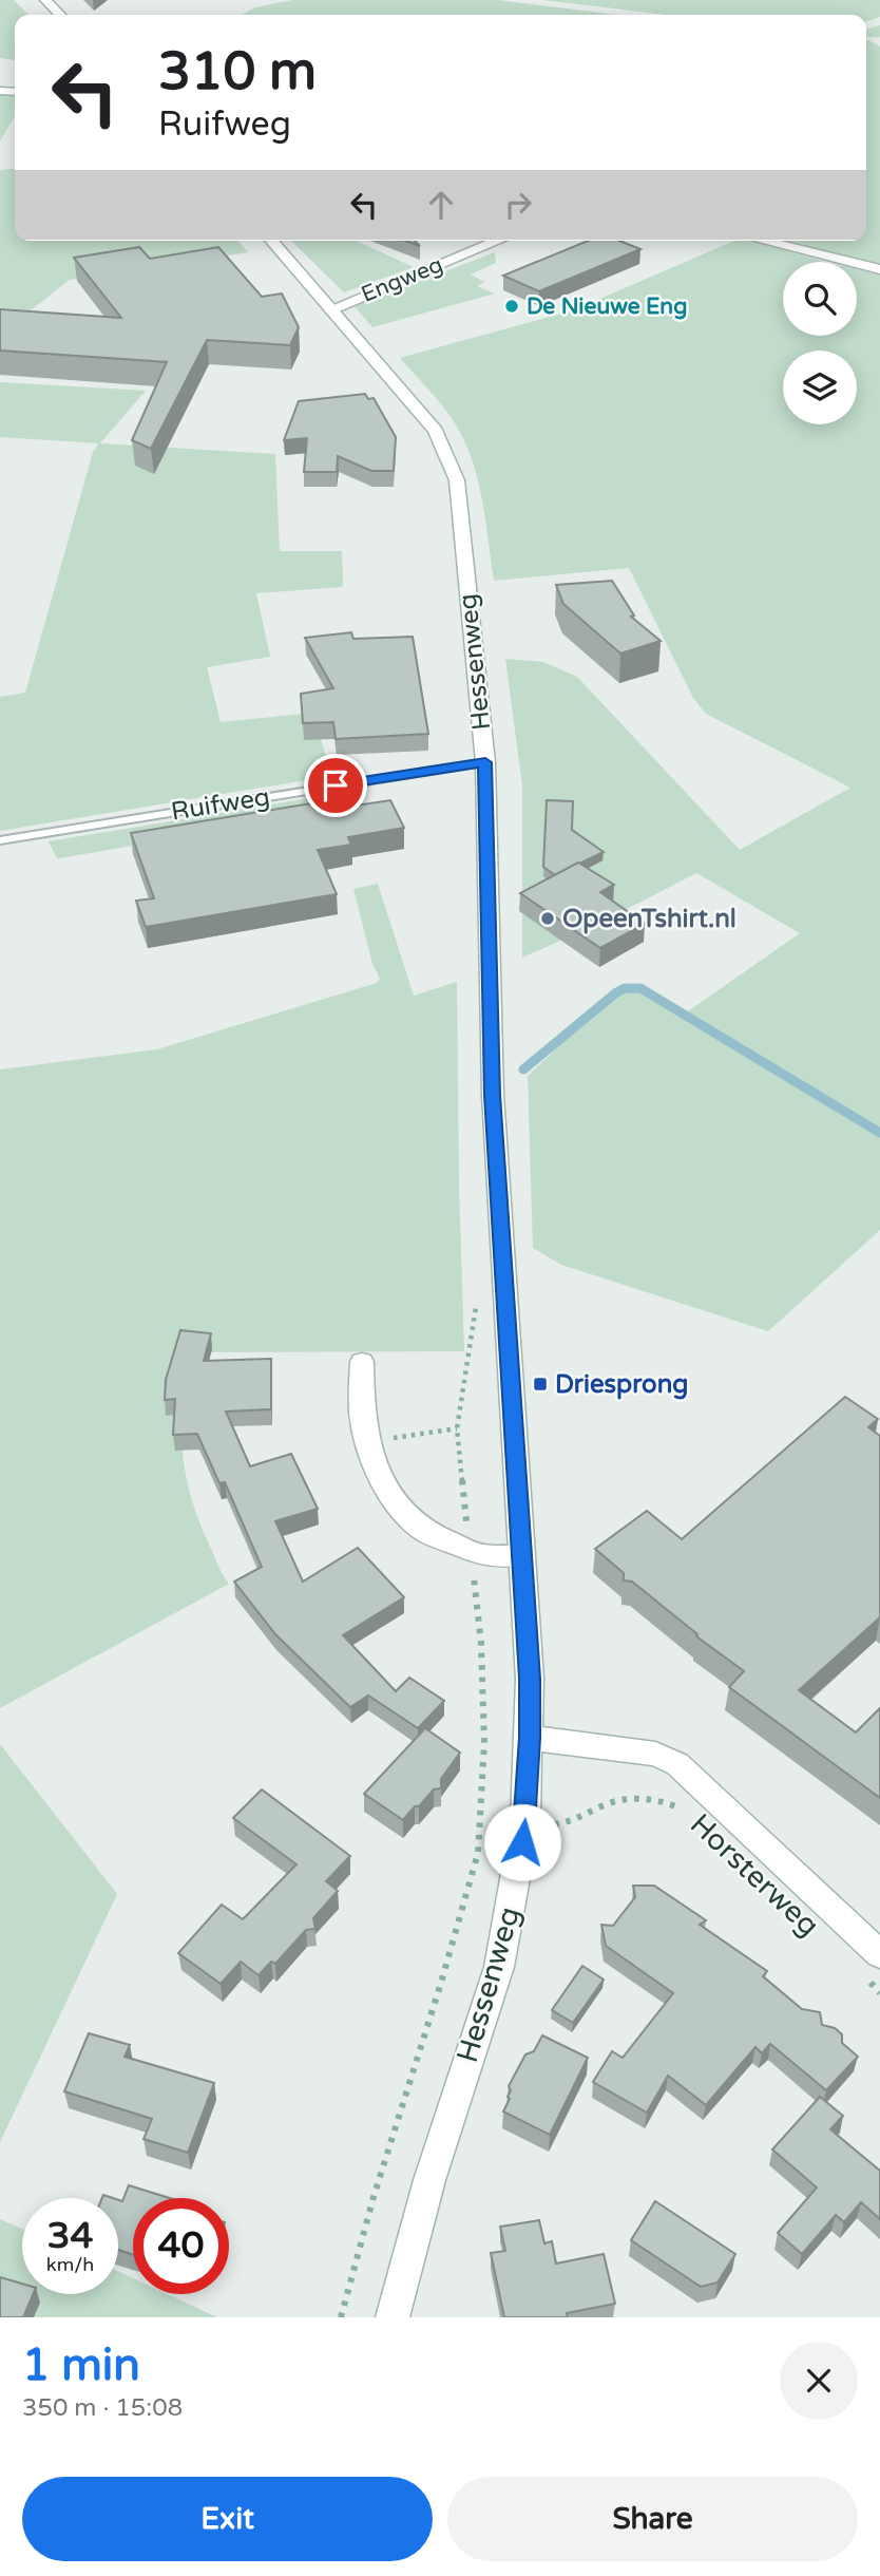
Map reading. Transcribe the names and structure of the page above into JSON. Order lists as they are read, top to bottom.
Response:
{
  "streets": {
    "street": ["Engweg", "Hessenweg", "Horsterweg"],
    "lane": ["Ruifweg"]
  },
  "crossings": [
    ["Engweg", "Hessenweg"],
    ["Hessenweg", "Ruifweg"],
    ["Hessenweg", "Horsterweg"]
  ],
  "places": {
    "other": ["De Nieuwe Eng", "OpeenTshirt.nl"],
    "transit": ["Driesprong"]
  },
  "page": {
    "turn": ["310 m", "Ruifweg"],
    "speed": "34 km/h",
    "limit": "40",
    "heading": ["1 min", "350 m · 15:08"],
    "buttons": ["Exit", "Share"]
  }
}
